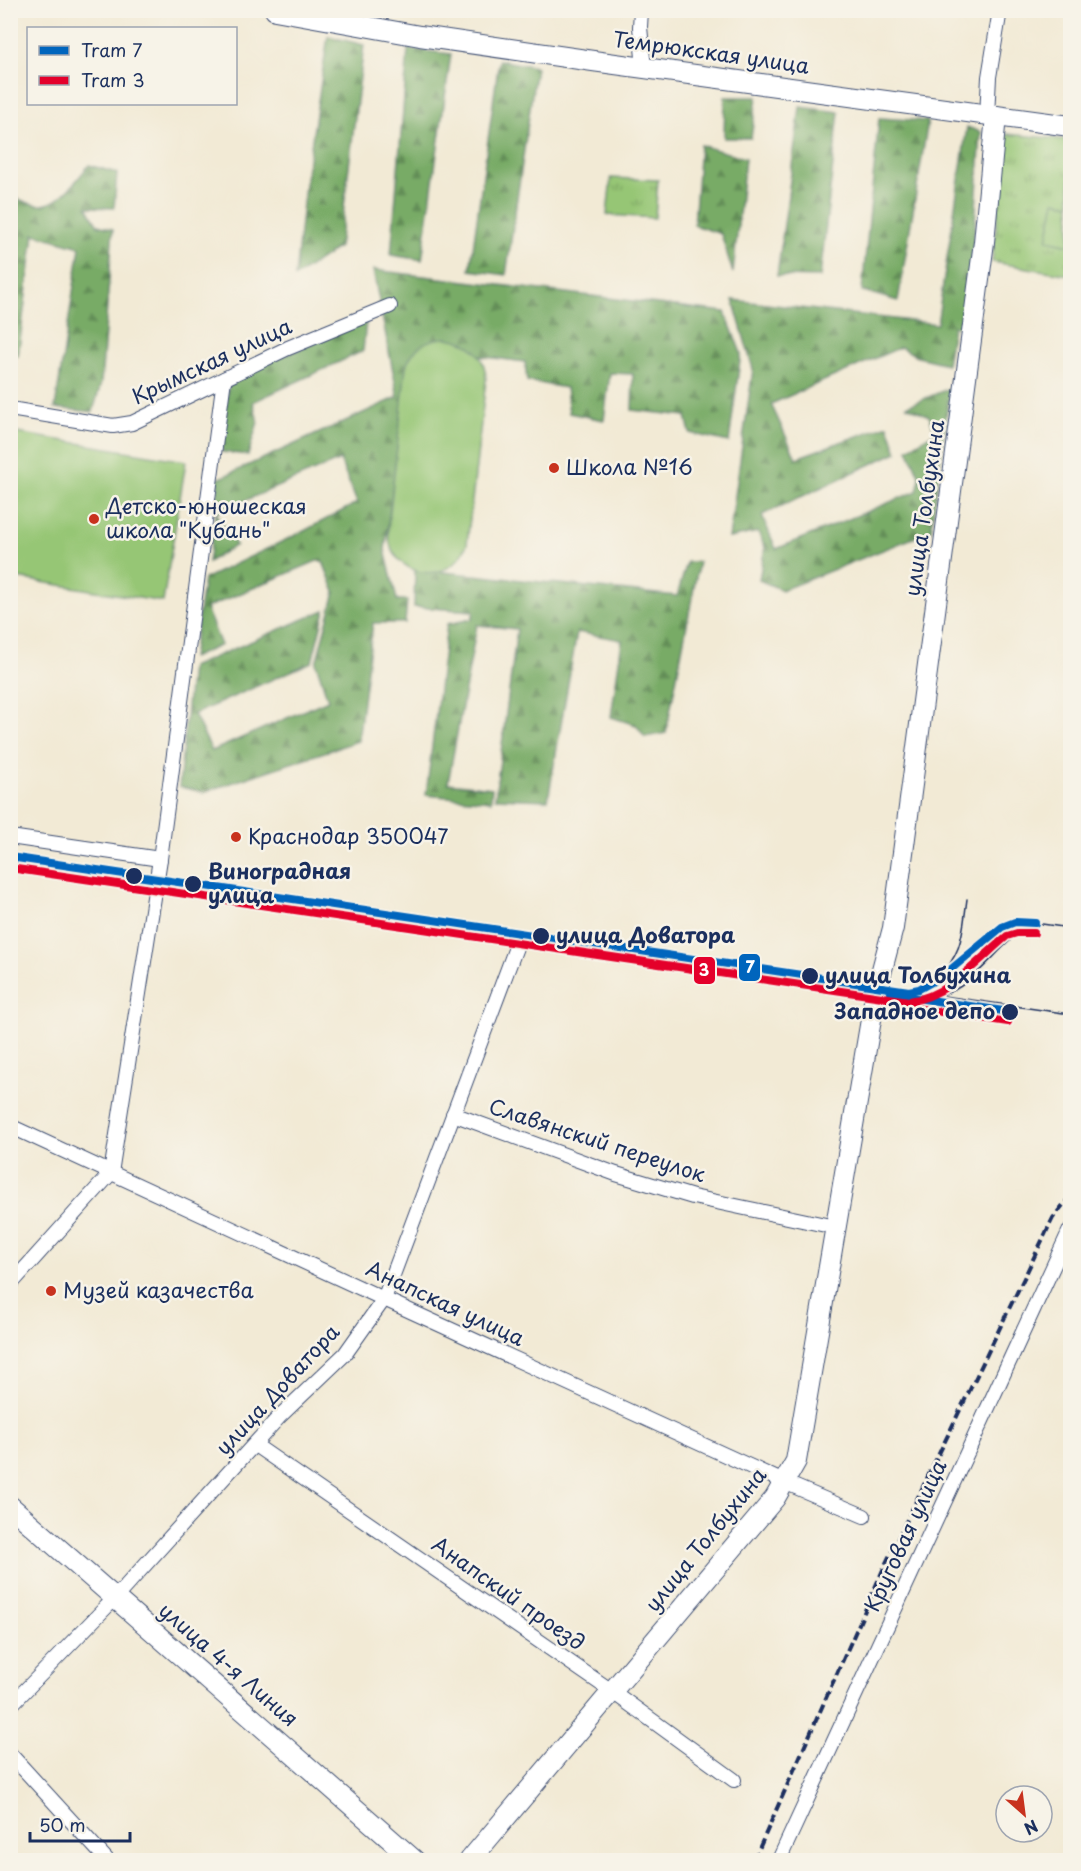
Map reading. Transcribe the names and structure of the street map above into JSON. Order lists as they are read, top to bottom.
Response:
{
  "streets": {
    "street": [
      "Темрюкская улица",
      "Крымская улица",
      "улица Толбухина",
      "Славянский переулок",
      "Анапская улица",
      "улица Доватора",
      "Круговая улица",
      "Анапский проезд",
      "улица 4-я Линия"
    ]
  },
  "crossings": [
    ["Темрюкская улица", "улица Толбухина"],
    ["улица Толбухина", "Славянский переулок"],
    ["улица Толбухина", "Анапская улица"],
    ["улица Толбухина", "Анапский проезд"],
    ["Славянский переулок", "улица Доватора"],
    ["Анапская улица", "улица Доватора"],
    ["улица Доватора", "Анапский проезд"],
    ["улица Доватора", "улица 4-я Линия"]
  ],
  "places": [
    "Школа №16",
    "Детско-юношеская школа \"Кубань\"",
    "Краснодар 350047",
    "Виноградная улица",
    "улица Доватора",
    "улица Толбухина",
    "Западное депо",
    "Музей казачества"
  ],
  "lines": ["tram line 7", "tram line 3"],
  "legend": ["Tram 7", "Tram 3"],
  "scale_bar": "50 m",
  "north": "bottom right"
}
